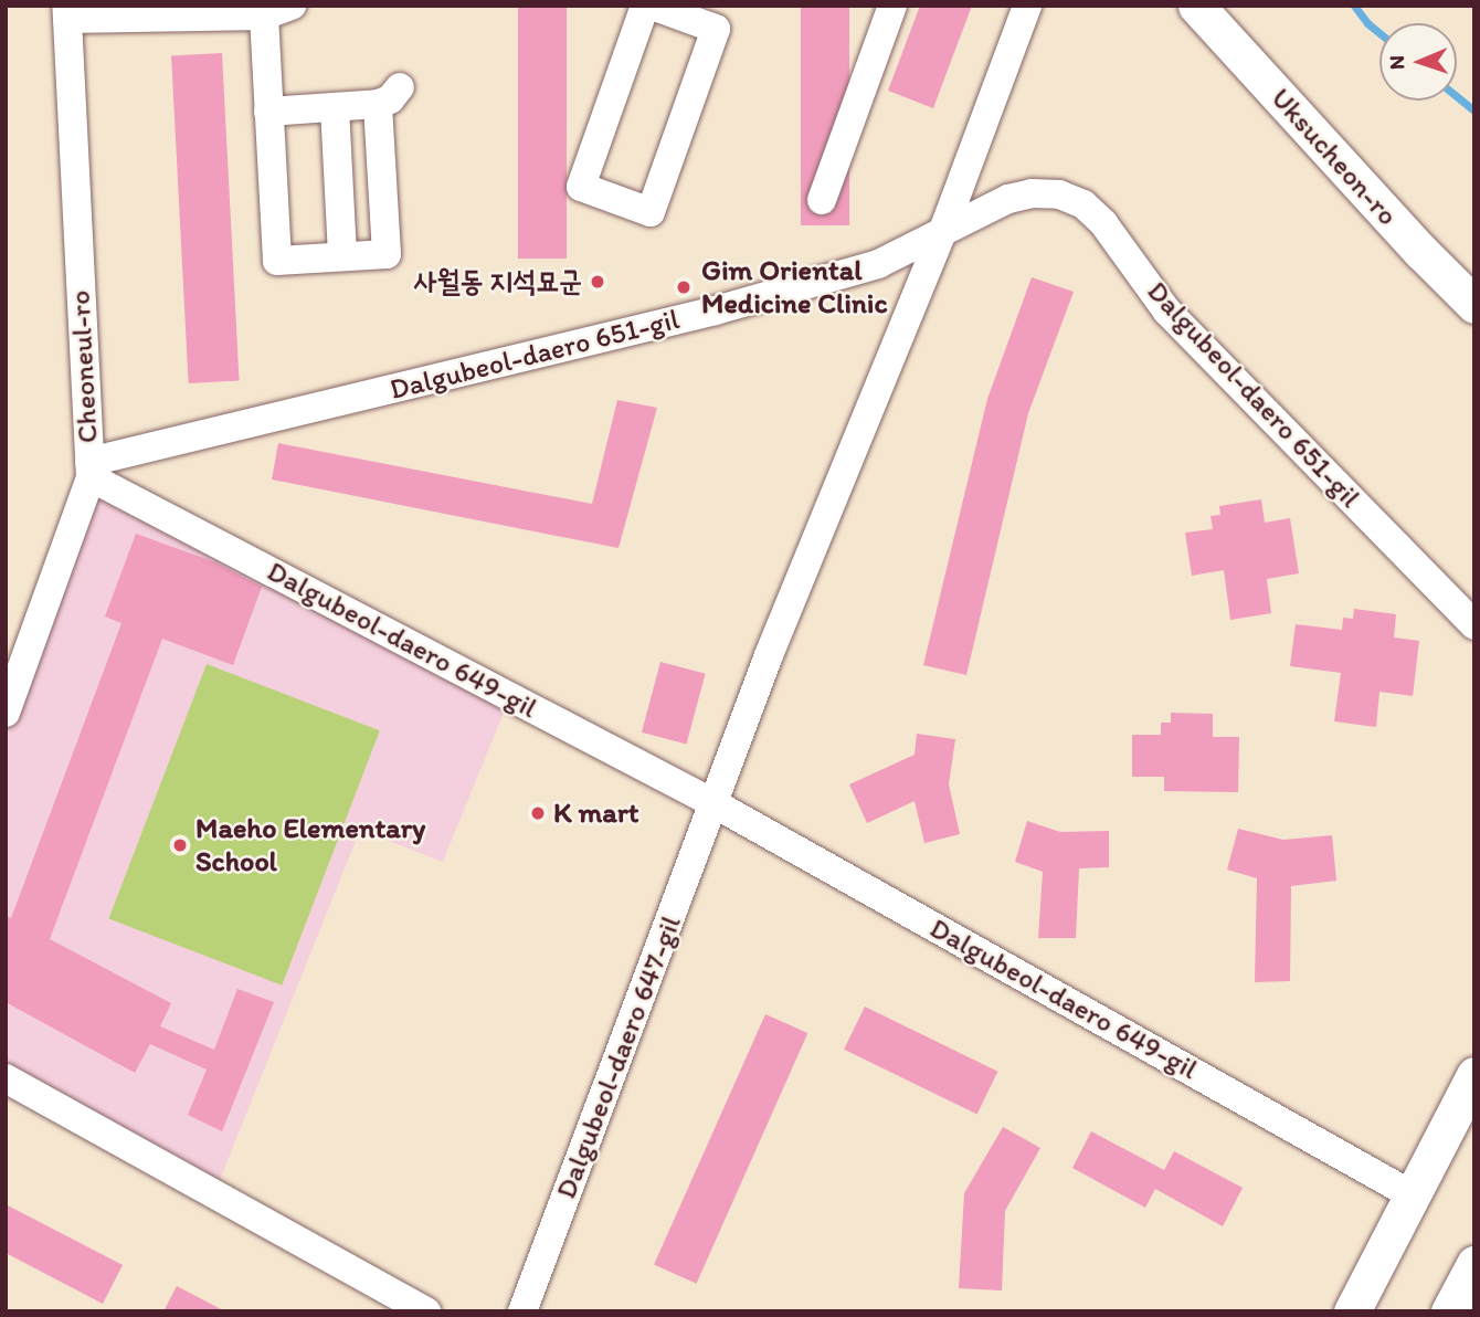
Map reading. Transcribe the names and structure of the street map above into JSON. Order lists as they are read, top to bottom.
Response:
{
  "streets": {
    "main road": ["Uksucheon-ro"],
    "street": [
      "Dalgubeol-daero 651-gil",
      "Cheoneul-ro",
      "Dalgubeol-daero 649-gil",
      "Dalgubeol-daero 647-gil"
    ]
  },
  "crossings": [
    ["Dalgubeol-daero 651-gil", "Cheoneul-ro"],
    ["Dalgubeol-daero 651-gil", "Dalgubeol-daero 649-gil"],
    ["Cheoneul-ro", "Dalgubeol-daero 649-gil"],
    ["Dalgubeol-daero 649-gil", "Dalgubeol-daero 647-gil"]
  ],
  "places": [
    "사월동 지석묘군",
    "Gim Oriental Medicine Clinic",
    "K mart",
    "Maeho Elementary School"
  ],
  "north": "left"
}
